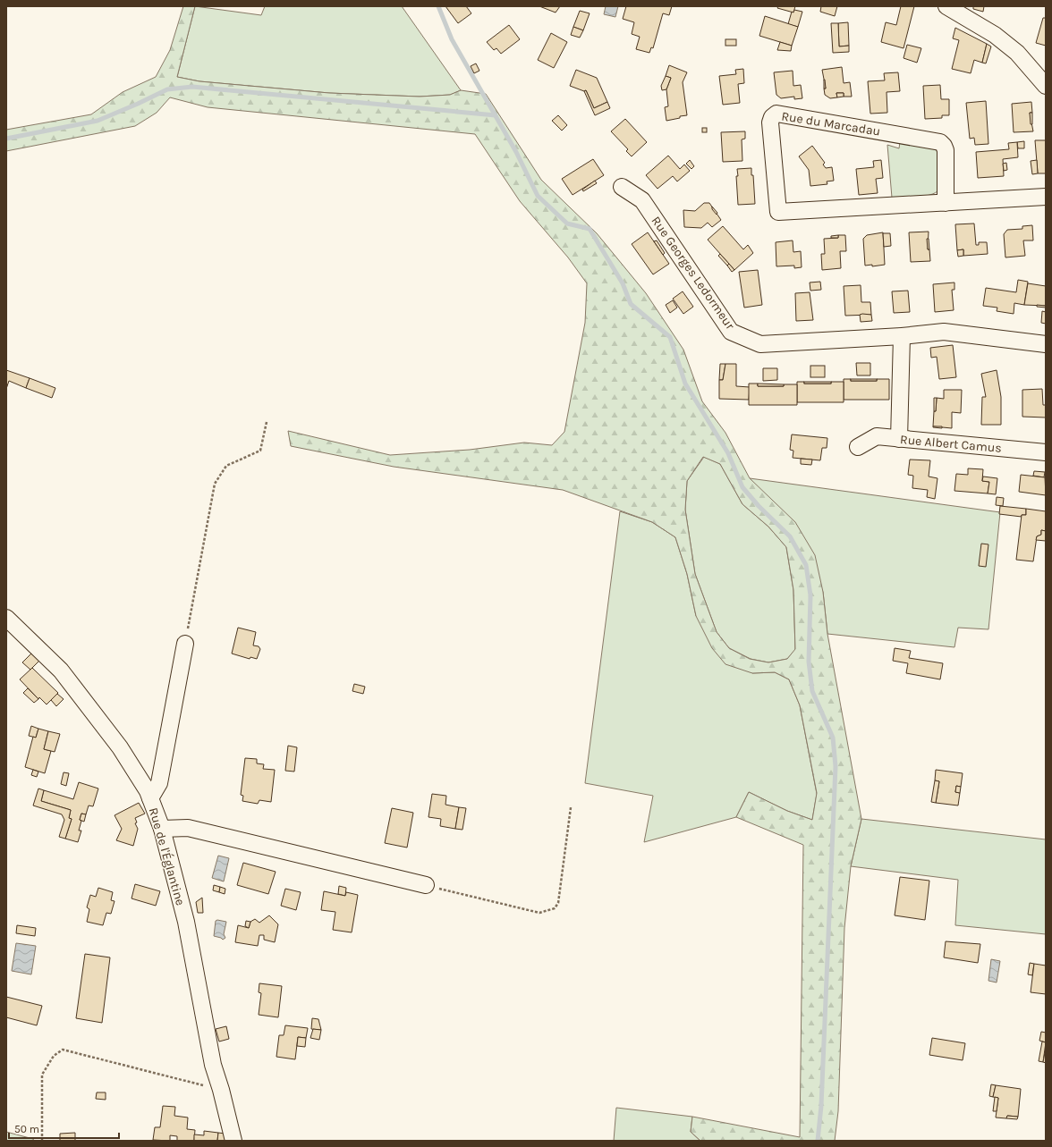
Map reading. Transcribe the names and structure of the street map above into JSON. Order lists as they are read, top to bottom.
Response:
{
  "streets": {
    "street": [
      "Rue du Marcadau",
      "Rue Georges Ledormeur",
      "Rue Albert Camus",
      "Rue de l'Églantine"
    ]
  },
  "scale_bar": "50 m"
}
